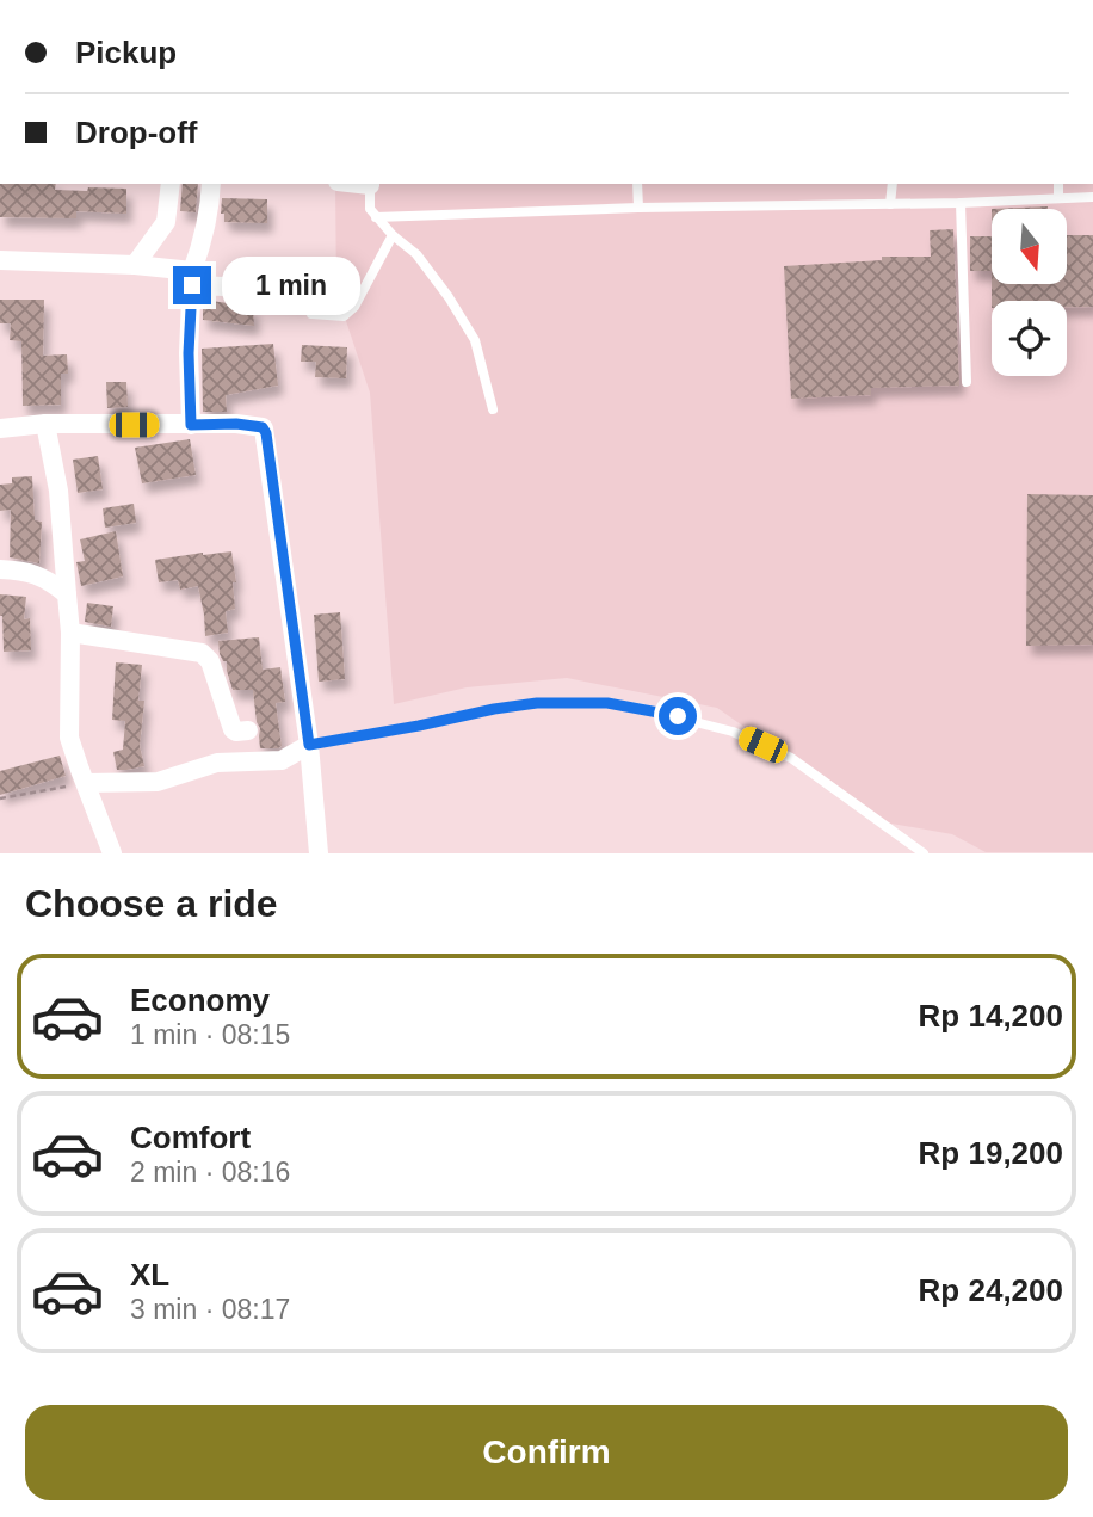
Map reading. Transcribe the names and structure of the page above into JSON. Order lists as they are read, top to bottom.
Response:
{
  "north": "bottom",
  "page": {
    "banner": ["Pickup", "Drop-off"],
    "bubble": "1 min",
    "heading": "Choose a ride",
    "list": [
      {
        "name": "Economy",
        "note": "1 min · 08:15",
        "value": "Rp 14,200"
      },
      {
        "name": "Comfort",
        "note": "2 min · 08:16",
        "value": "Rp 19,200"
      },
      {
        "name": "XL",
        "note": "3 min · 08:17",
        "value": "Rp 24,200"
      }
    ],
    "buttons": "Confirm"
  }
}
